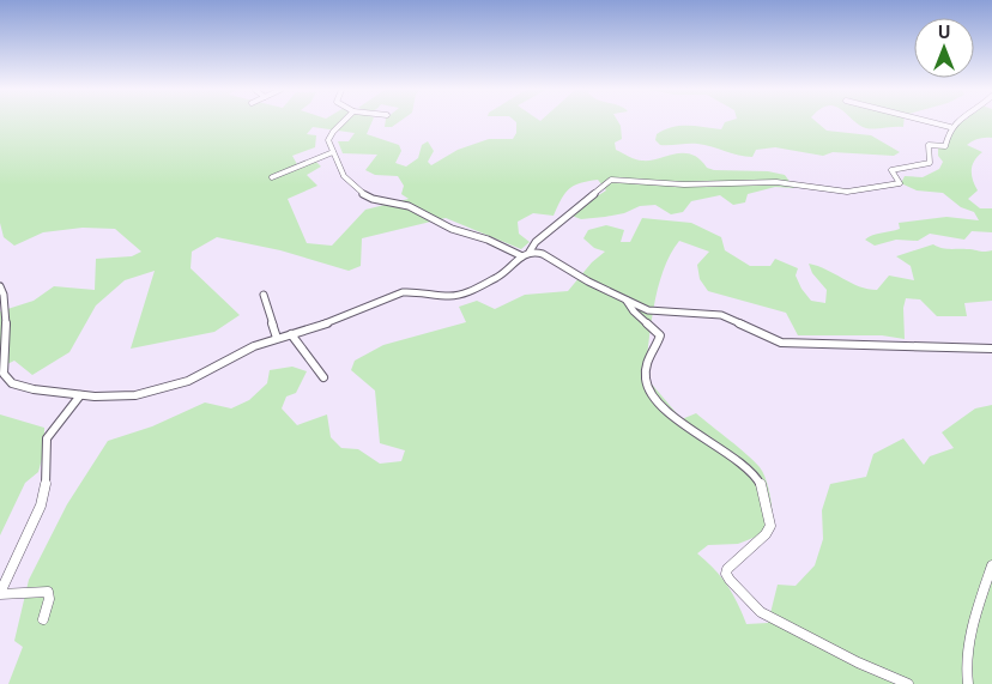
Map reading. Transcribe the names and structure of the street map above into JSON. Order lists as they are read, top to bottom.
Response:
{
  "north": "top"
}
